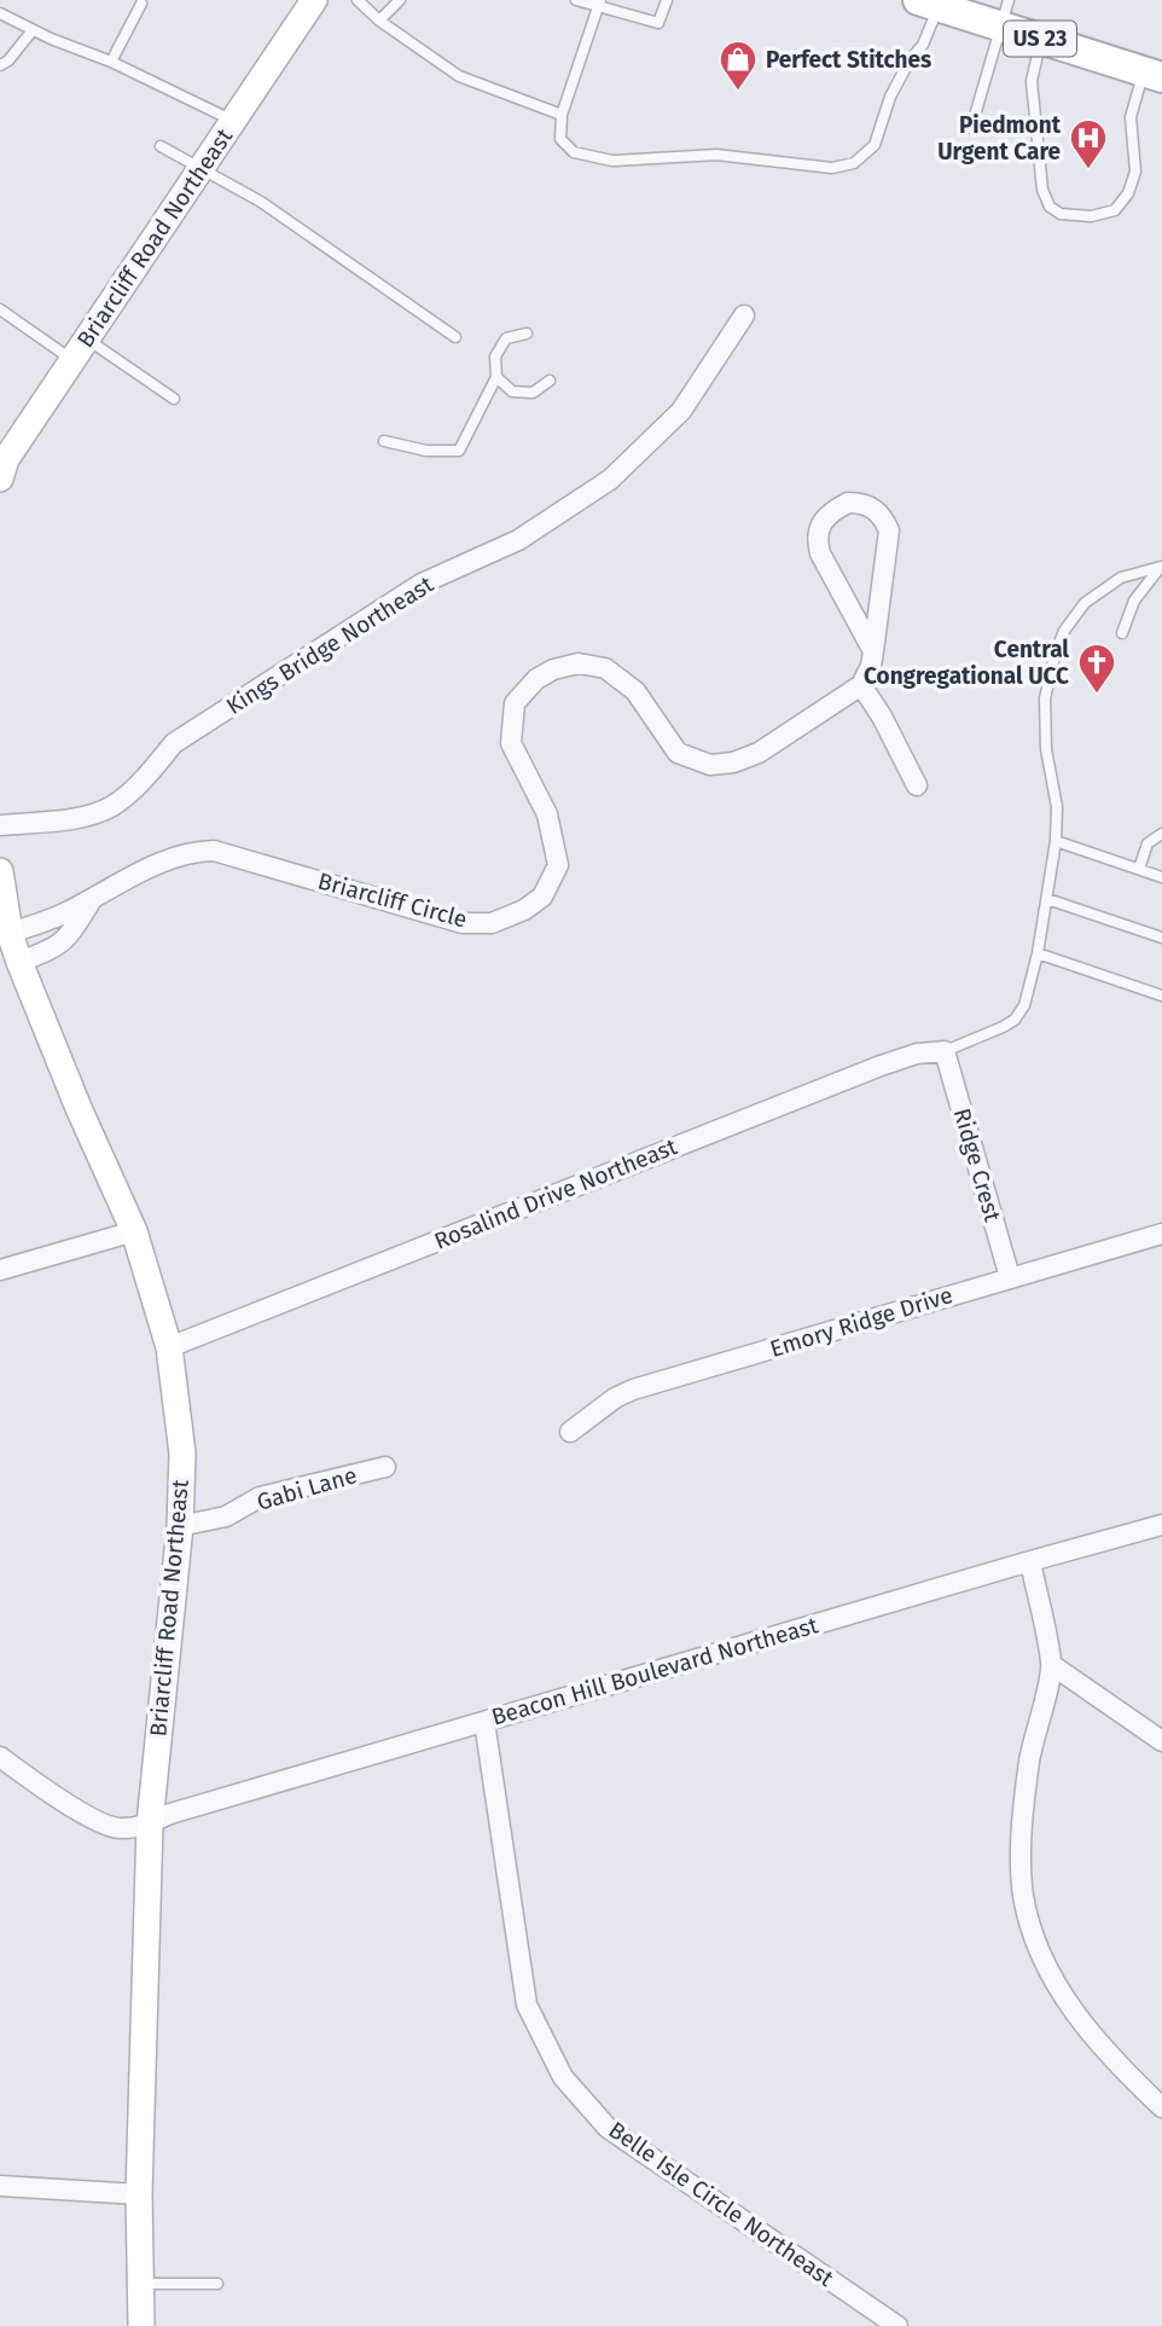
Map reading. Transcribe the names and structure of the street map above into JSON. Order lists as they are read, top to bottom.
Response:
{
  "streets": {
    "main road": ["US 23", "Briarcliff Road Northeast"],
    "street": [
      "Kings Bridge Northeast",
      "Briarcliff Circle",
      "Ridge Crest",
      "Rosalind Drive Northeast",
      "Emory Ridge Drive",
      "Gabi Lane",
      "Beacon Hill Boulevard Northeast",
      "Belle Isle Circle Northeast"
    ]
  },
  "crossings": [
    ["Briarcliff Road Northeast", "Briarcliff Circle"],
    ["Briarcliff Road Northeast", "Rosalind Drive Northeast"],
    ["Briarcliff Road Northeast", "Gabi Lane"],
    ["Briarcliff Road Northeast", "Beacon Hill Boulevard Northeast"],
    ["Ridge Crest", "Rosalind Drive Northeast"],
    ["Ridge Crest", "Emory Ridge Drive"],
    ["Beacon Hill Boulevard Northeast", "Belle Isle Circle Northeast"]
  ],
  "places": {
    "shop": ["Perfect Stitches"],
    "hospital": ["Piedmont Urgent Care"],
    "church": ["Central Congregational UCC"]
  }
}
